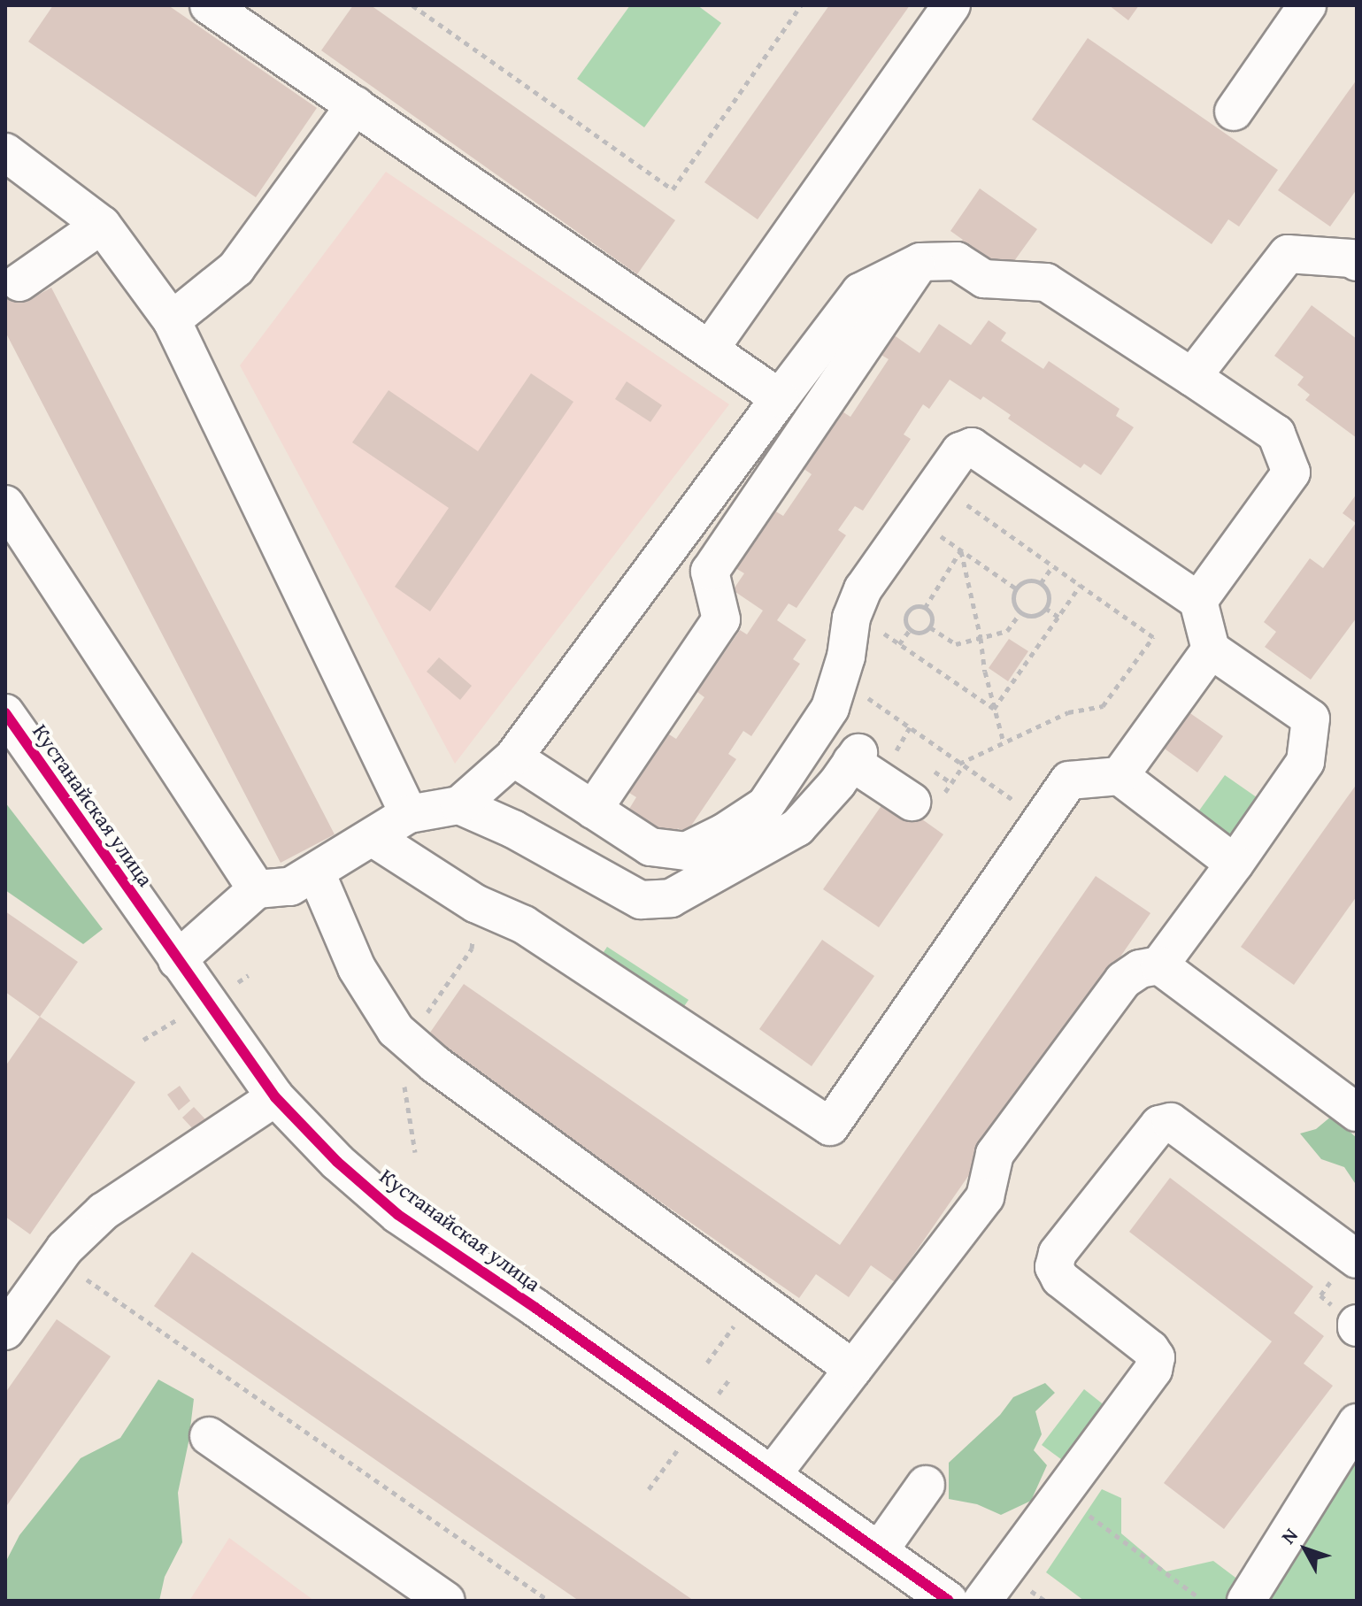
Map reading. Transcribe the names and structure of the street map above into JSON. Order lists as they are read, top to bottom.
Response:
{
  "streets": {
    "street": ["Кустанайская улица"]
  },
  "north": "top left"
}
